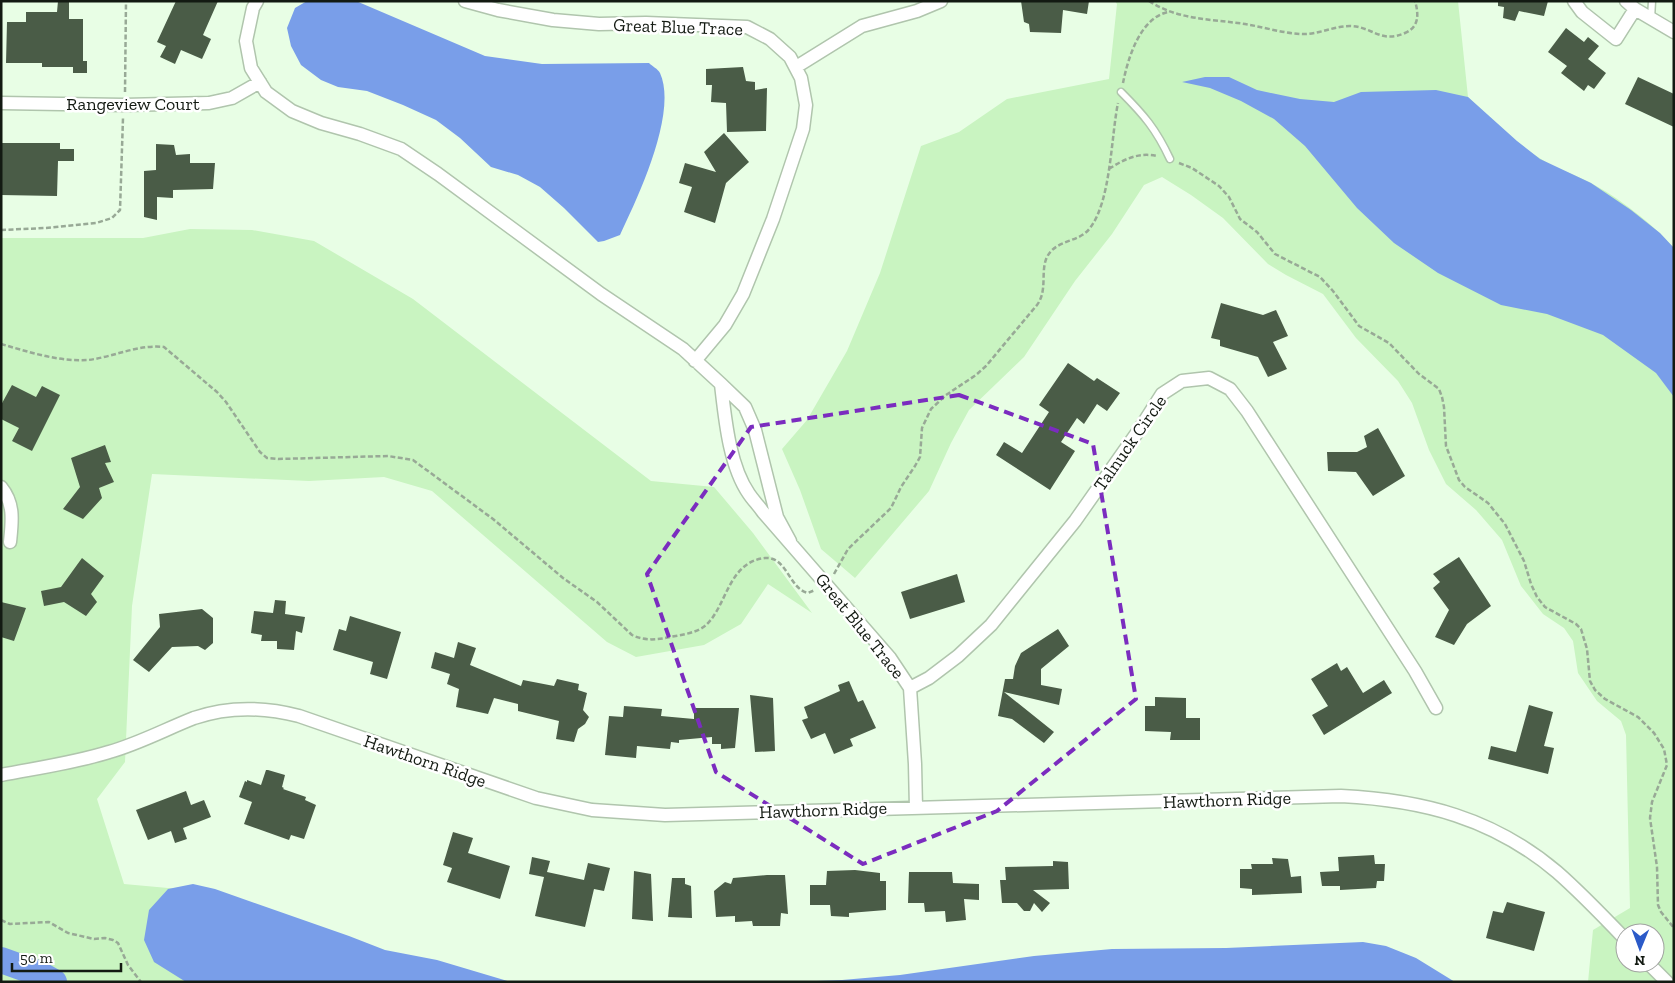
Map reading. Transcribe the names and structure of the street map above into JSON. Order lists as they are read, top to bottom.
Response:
{
  "streets": {
    "street": [
      "Great Blue Trace",
      "Rangeview Court",
      "Talnuck Circle",
      "Hawthorn Ridge"
    ]
  },
  "crossings": [
    ["Great Blue Trace", "Rangeview Court"],
    ["Great Blue Trace", "Talnuck Circle"],
    ["Great Blue Trace", "Hawthorn Ridge"]
  ],
  "scale_bar": "50 m",
  "north": "bottom"
}
